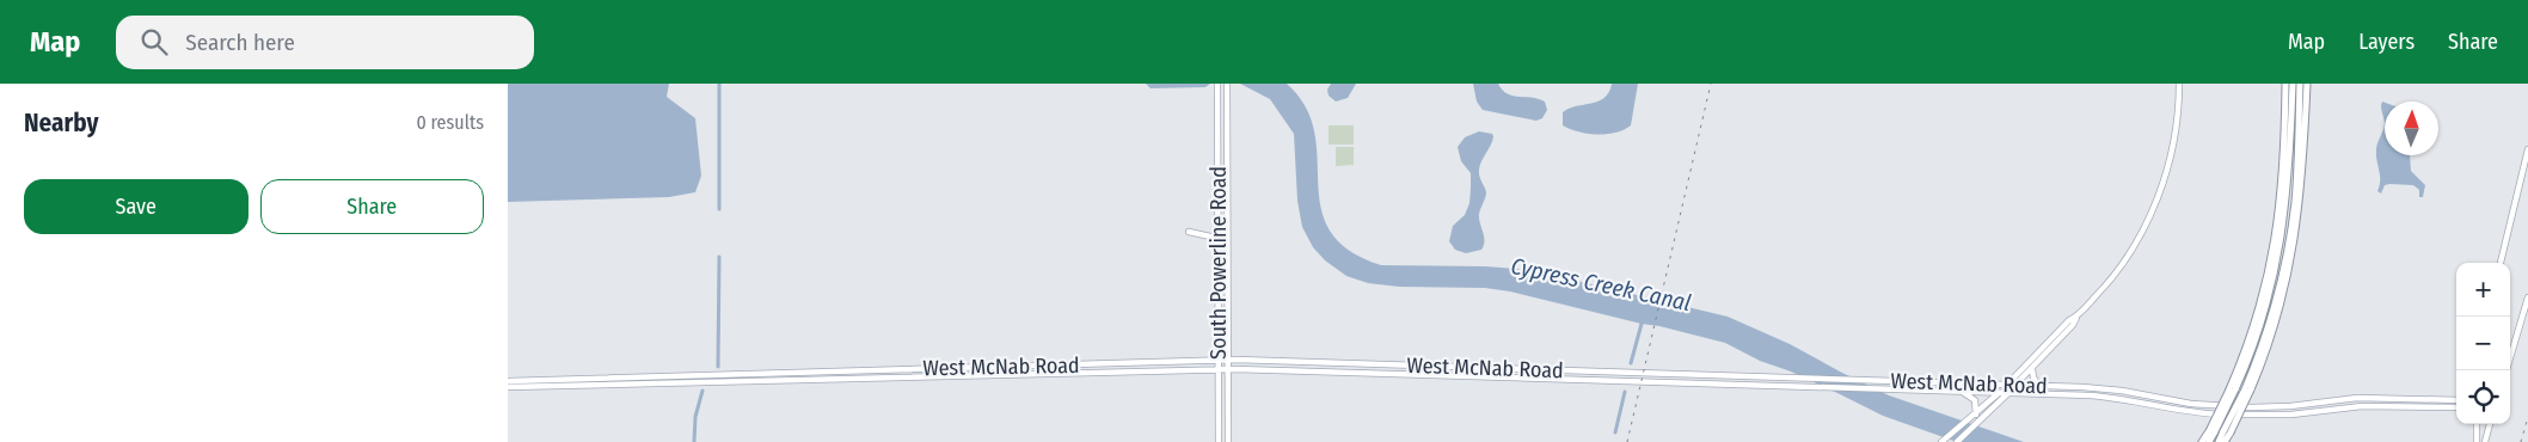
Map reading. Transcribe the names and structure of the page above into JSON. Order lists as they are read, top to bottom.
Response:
{
  "streets": {
    "main road": ["South Powerline Road", "West McNab Road"]
  },
  "crossings": [
    ["South Powerline Road", "West McNab Road"]
  ],
  "water": ["Cypress Creek Canal"],
  "north": "top",
  "page": {
    "header": "Map",
    "search": "Search here",
    "nav": ["Map", "Layers", "Share"],
    "heading": ["Nearby", "0 results"],
    "buttons": ["Save", "Share"],
    "map_buttons": ["+", "−"]
  }
}
